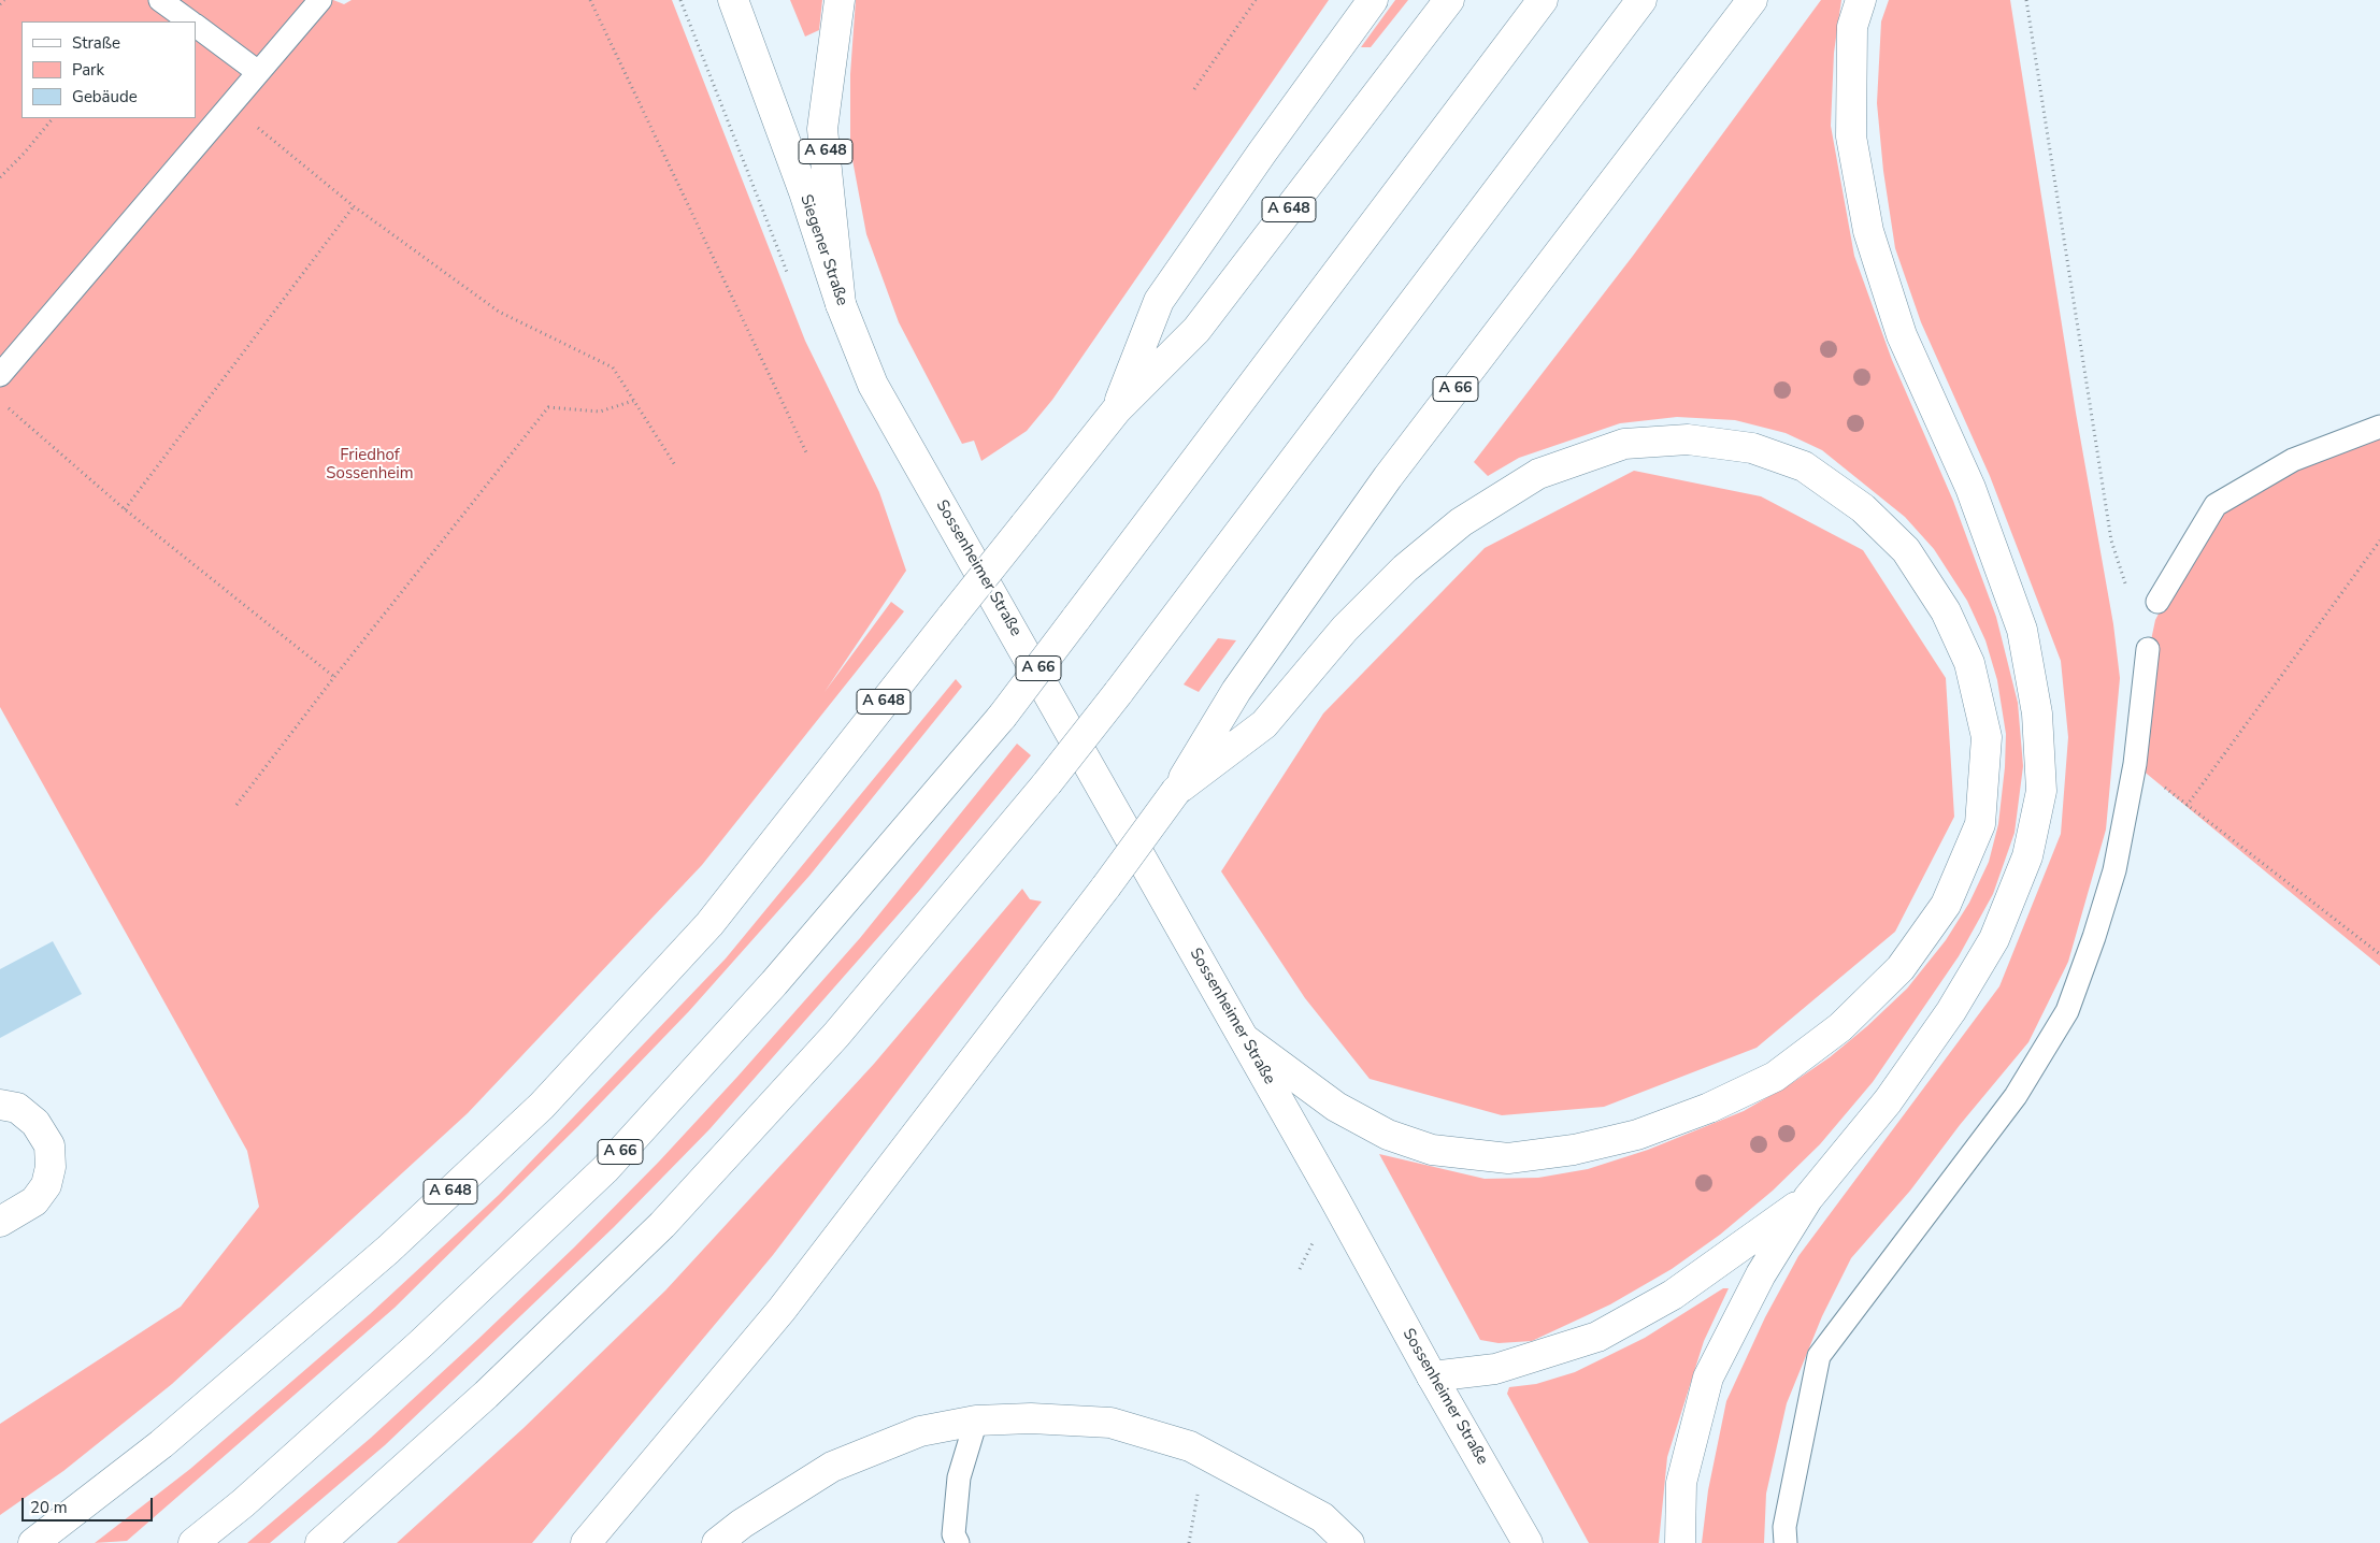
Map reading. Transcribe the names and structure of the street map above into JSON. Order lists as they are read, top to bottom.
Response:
{
  "streets": {
    "main road": [
      "A 648",
      "Siegener Straße",
      "A 66",
      "Sossenheimer Straße"
    ]
  },
  "crossings": [
    ["A 648", "Siegener Straße"],
    ["Siegener Straße", "Sossenheimer Straße"]
  ],
  "parks": ["Friedhof Sossenheim"],
  "legend": ["Straße", "Park", "Gebäude"],
  "scale_bar": "20 m"
}
